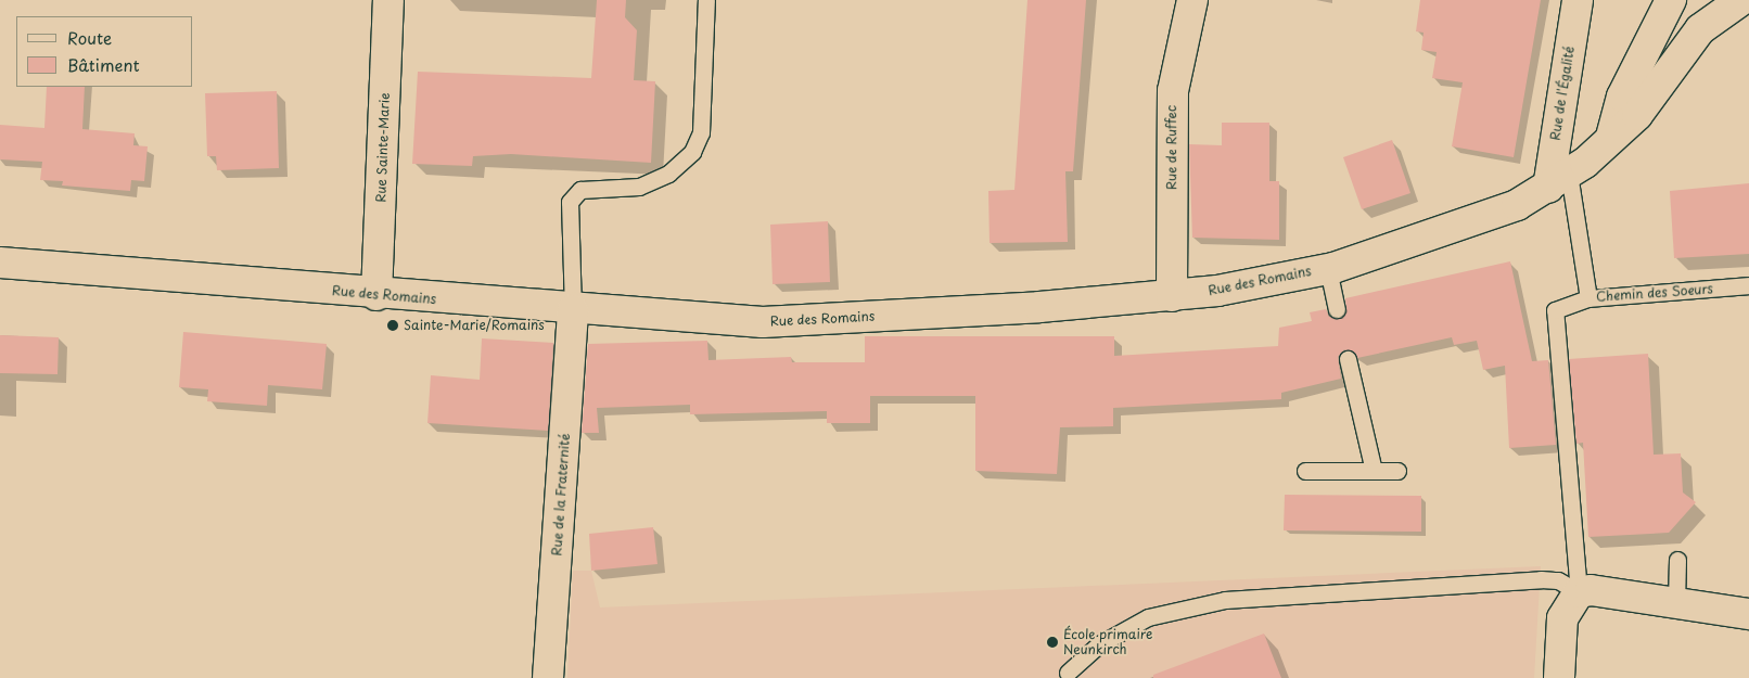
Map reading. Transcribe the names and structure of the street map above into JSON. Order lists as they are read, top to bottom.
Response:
{
  "streets": {
    "street": [
      "Rue de l'Égalité",
      "Rue Sainte-Marie",
      "Rue de Ruffec",
      "Rue des Romains",
      "Rue de la Fraternité"
    ],
    "lane": ["Chemin des Soeurs"]
  },
  "crossings": [
    ["Rue de l'Égalité", "Rue des Romains"],
    ["Rue de l'Égalité", "Chemin des Soeurs"],
    ["Rue Sainte-Marie", "Rue des Romains"],
    ["Rue de Ruffec", "Rue des Romains"],
    ["Rue des Romains", "Chemin des Soeurs"],
    ["Rue des Romains", "Rue de la Fraternité"]
  ],
  "places": ["Sainte-Marie/Romains", "École primaire Neunkirch"],
  "legend": ["Route", "Bâtiment"]
}
